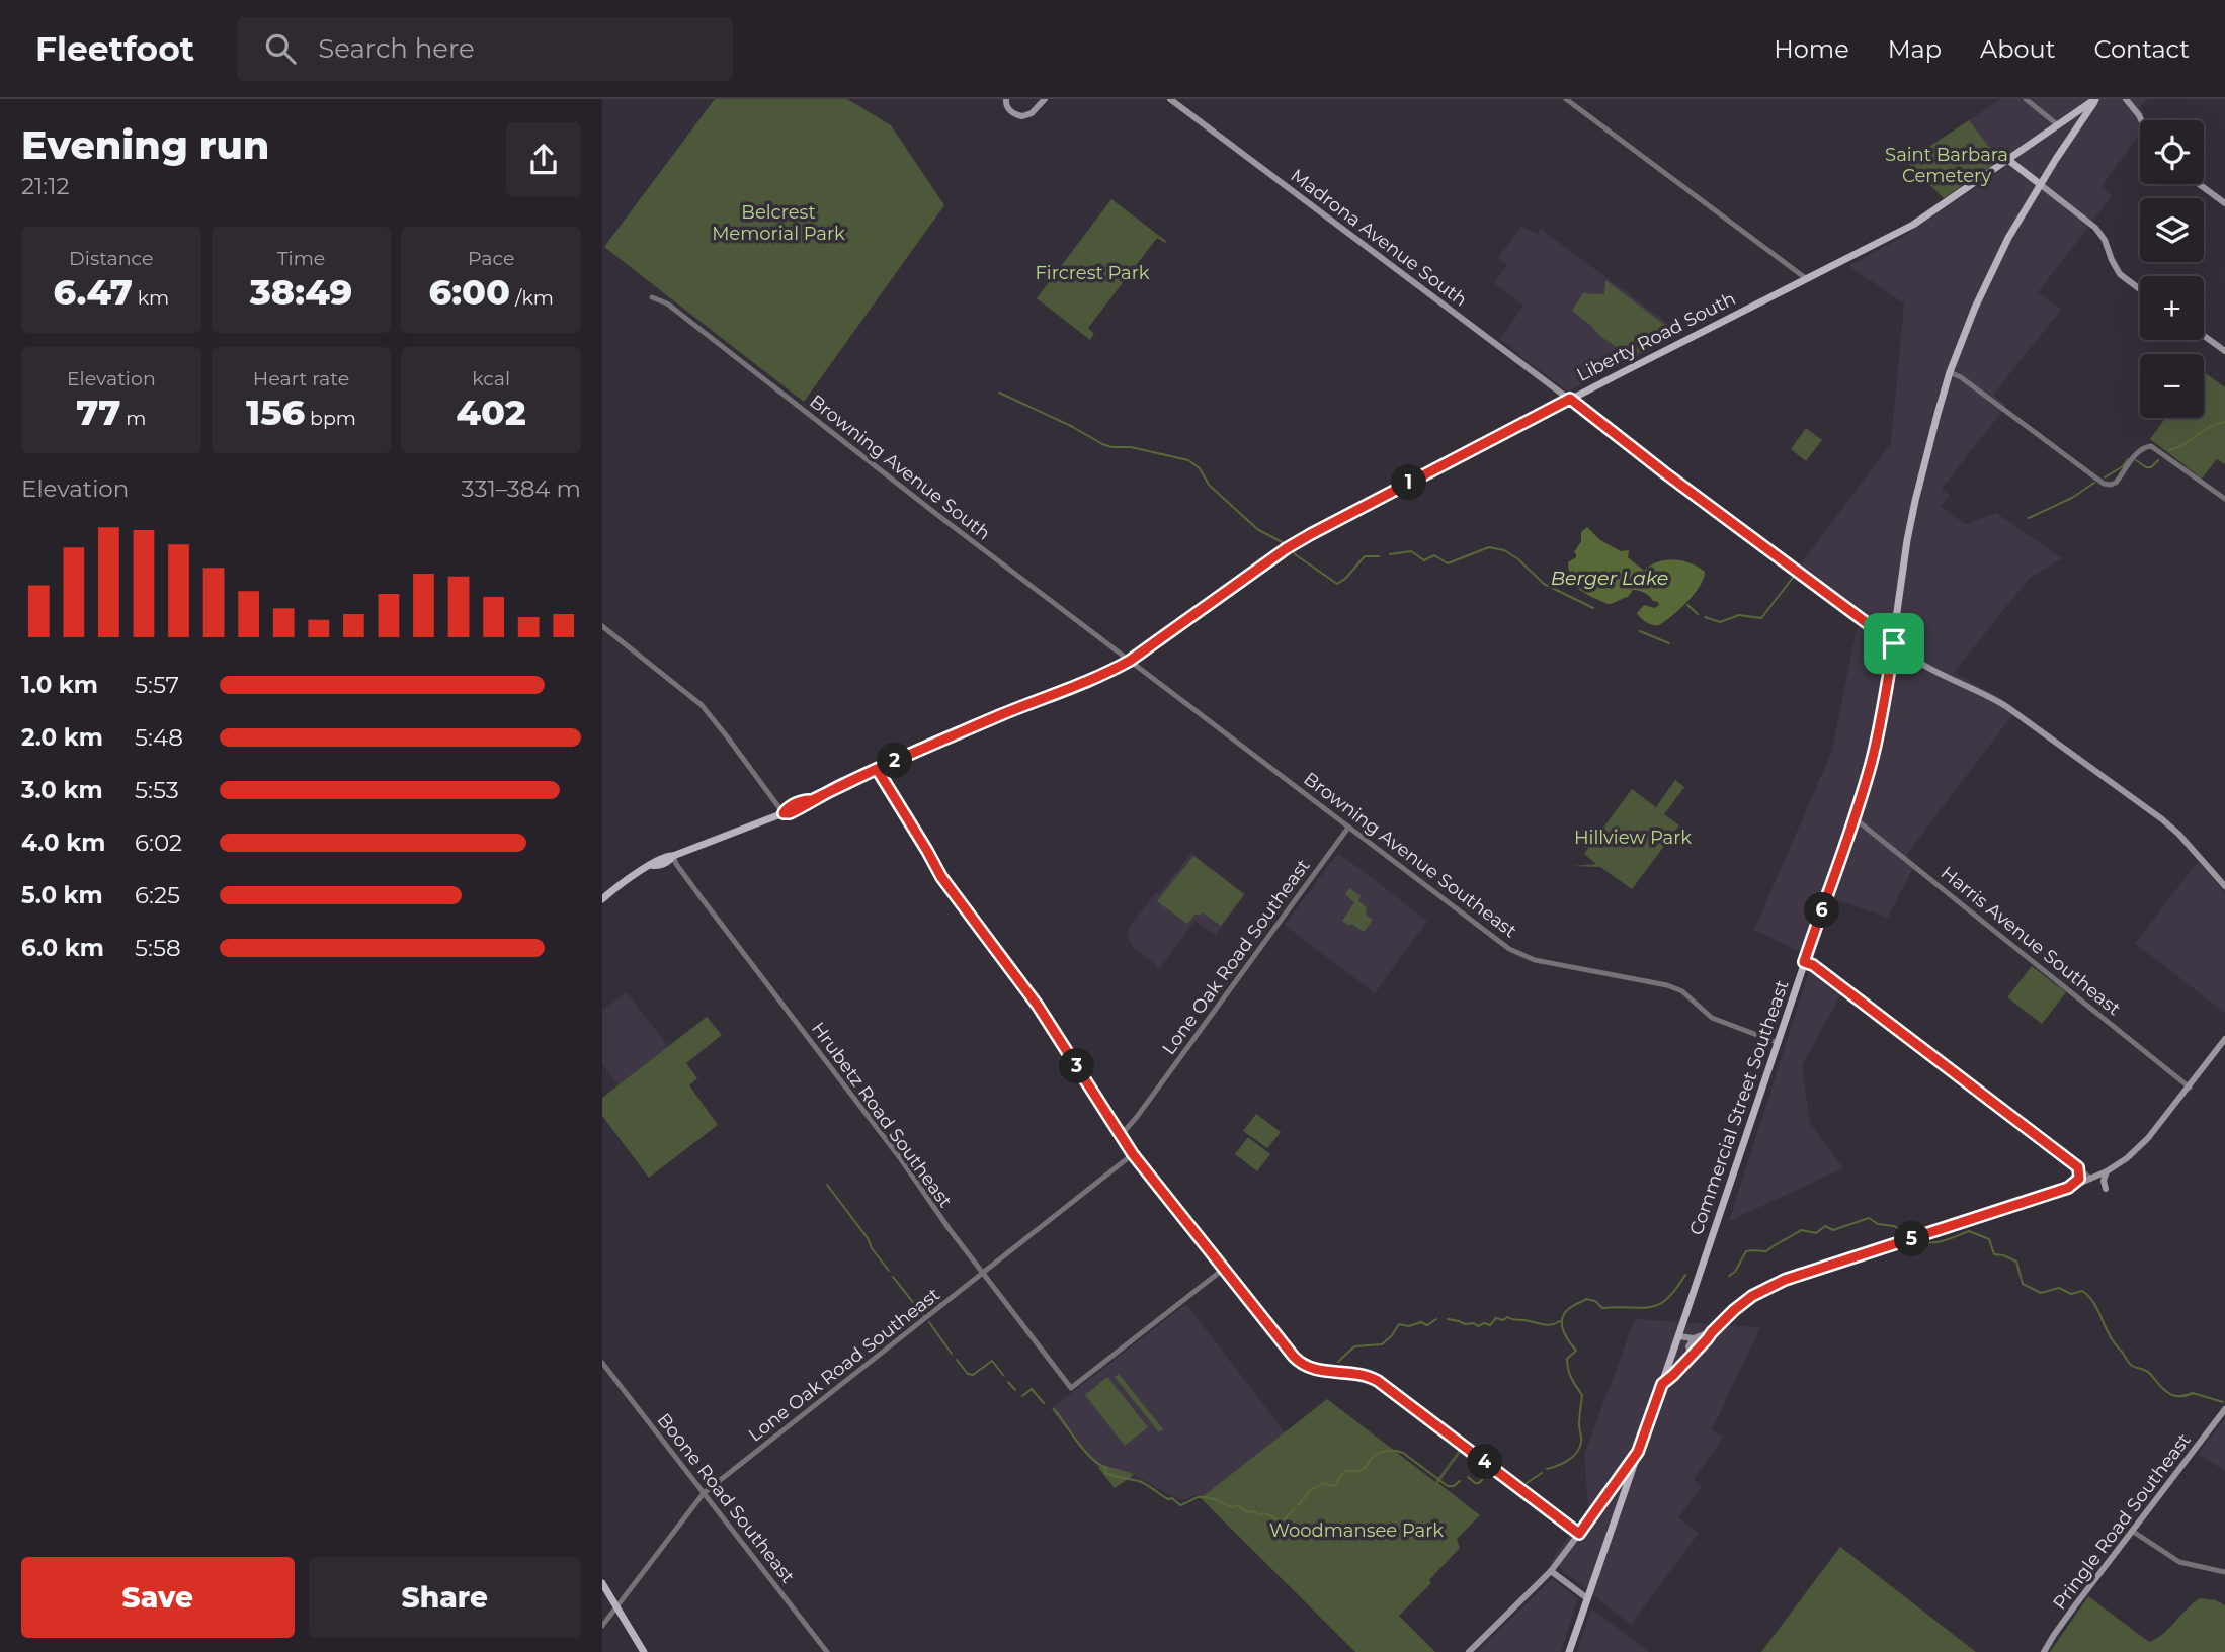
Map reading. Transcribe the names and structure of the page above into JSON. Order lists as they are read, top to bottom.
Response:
{
  "streets": {
    "main road": [
      "Madrona Avenue South",
      "Liberty Road South",
      "Commercial Street Southeast",
      "Pringle Road Southeast"
    ],
    "street": [
      "Browning Avenue South",
      "Browning Avenue Southeast",
      "Harris Avenue Southeast",
      "Lone Oak Road Southeast",
      "Hrubetz Road Southeast",
      "Boone Road Southeast"
    ]
  },
  "crossings": [
    ["Madrona Avenue South", "Liberty Road South"],
    ["Madrona Avenue South", "Commercial Street Southeast"],
    ["Liberty Road South", "Browning Avenue South"],
    ["Liberty Road South", "Browning Avenue Southeast"],
    ["Liberty Road South", "Commercial Street Southeast"],
    ["Liberty Road South", "Hrubetz Road Southeast"],
    ["Browning Avenue South", "Browning Avenue Southeast"],
    ["Browning Avenue Southeast", "Lone Oak Road Southeast"],
    ["Browning Avenue Southeast", "Commercial Street Southeast"],
    ["Harris Avenue Southeast", "Commercial Street Southeast"],
    ["Lone Oak Road Southeast", "Hrubetz Road Southeast"],
    ["Lone Oak Road Southeast", "Boone Road Southeast"]
  ],
  "water": ["Berger Lake"],
  "parks": [
    "Saint Barbara Cemetery",
    "Belcrest Memorial Park",
    "Fircrest Park",
    "Hillview Park",
    "Woodmansee Park"
  ],
  "page": {
    "header": "Fleetfoot",
    "search": "Search here",
    "nav": [
      "Home",
      "Map",
      "About",
      "Contact"
    ],
    "heading": ["Evening run", "21:12"],
    "map_buttons": ["+", "−"],
    "stats": [
      ["Distance", "6.47 km"],
      ["Time", "38:49"],
      ["Pace", "6:00 /km"],
      ["Elevation", "77 m"],
      ["Heart rate", "156 bpm"],
      ["kcal", "402"]
    ],
    "chart": ["Elevation", "331–384 m"],
    "pins": [
      "1",
      "2",
      "6",
      "3",
      "5",
      "4"
    ],
    "list": [
      {
        "name": "1.0 km",
        "note": "5:57"
      },
      {
        "name": "2.0 km",
        "note": "5:48"
      },
      {
        "name": "3.0 km",
        "note": "5:53"
      },
      {
        "name": "4.0 km",
        "note": "6:02"
      },
      {
        "name": "5.0 km",
        "note": "6:25"
      },
      {
        "name": "6.0 km",
        "note": "5:58"
      }
    ],
    "buttons": ["Save", "Share"]
  }
}
